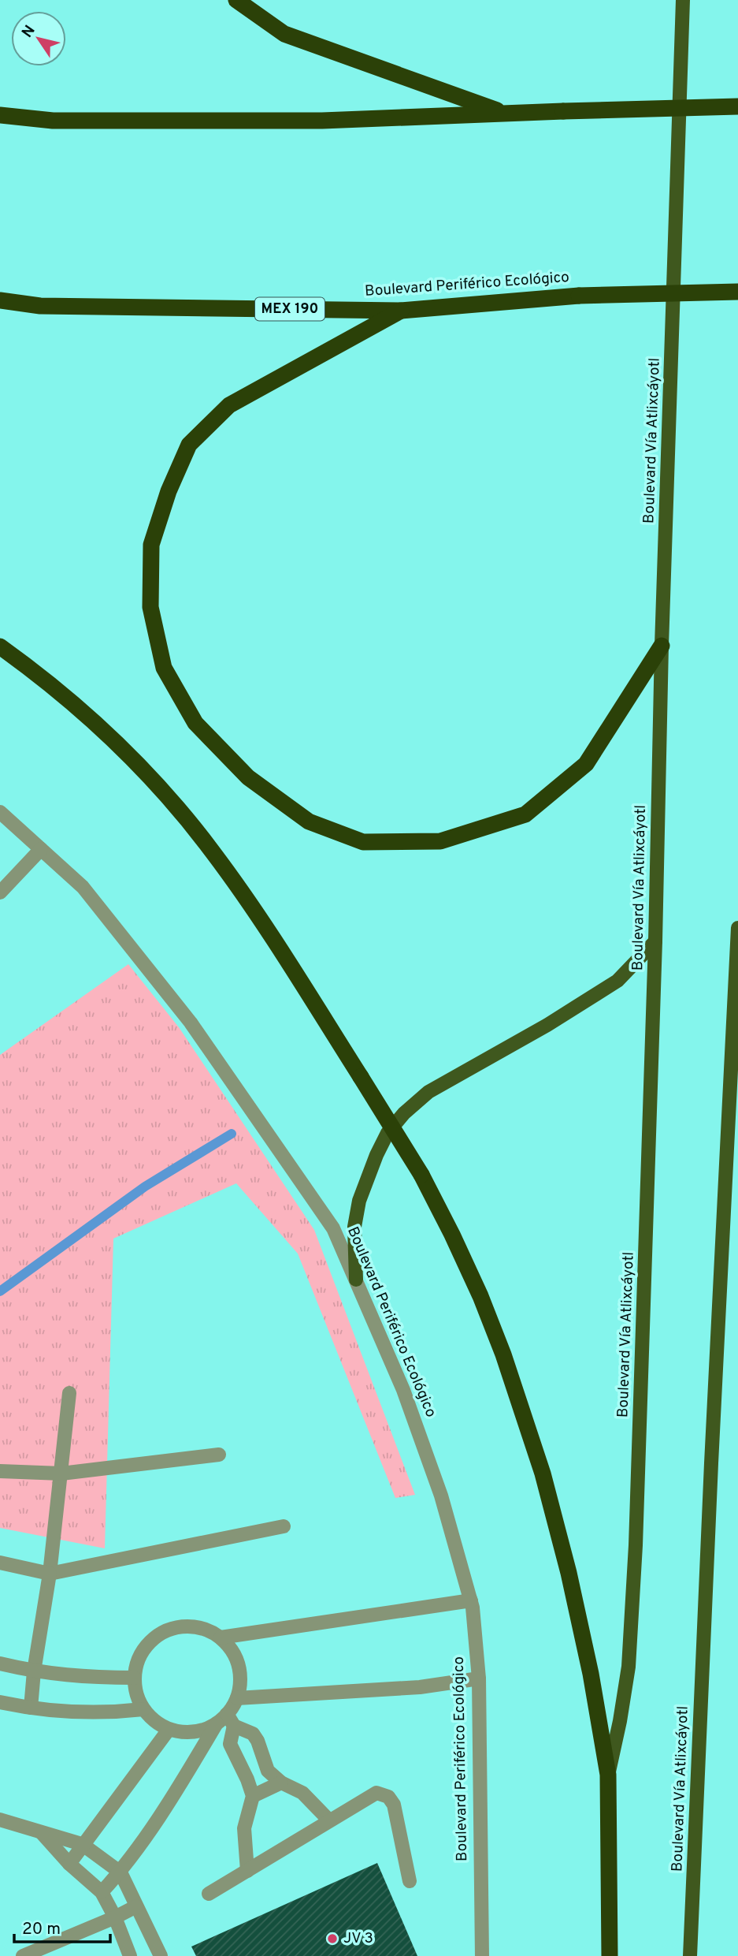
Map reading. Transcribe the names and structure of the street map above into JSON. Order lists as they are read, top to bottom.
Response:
{
  "streets": {
    "highway": ["Boulevard Periférico Ecológico", "MEX 190"],
    "main road": ["Boulevard Vía Atlixcáyotl"]
  },
  "places": ["JV 3"],
  "scale_bar": "20 m",
  "north": "top left"
}
